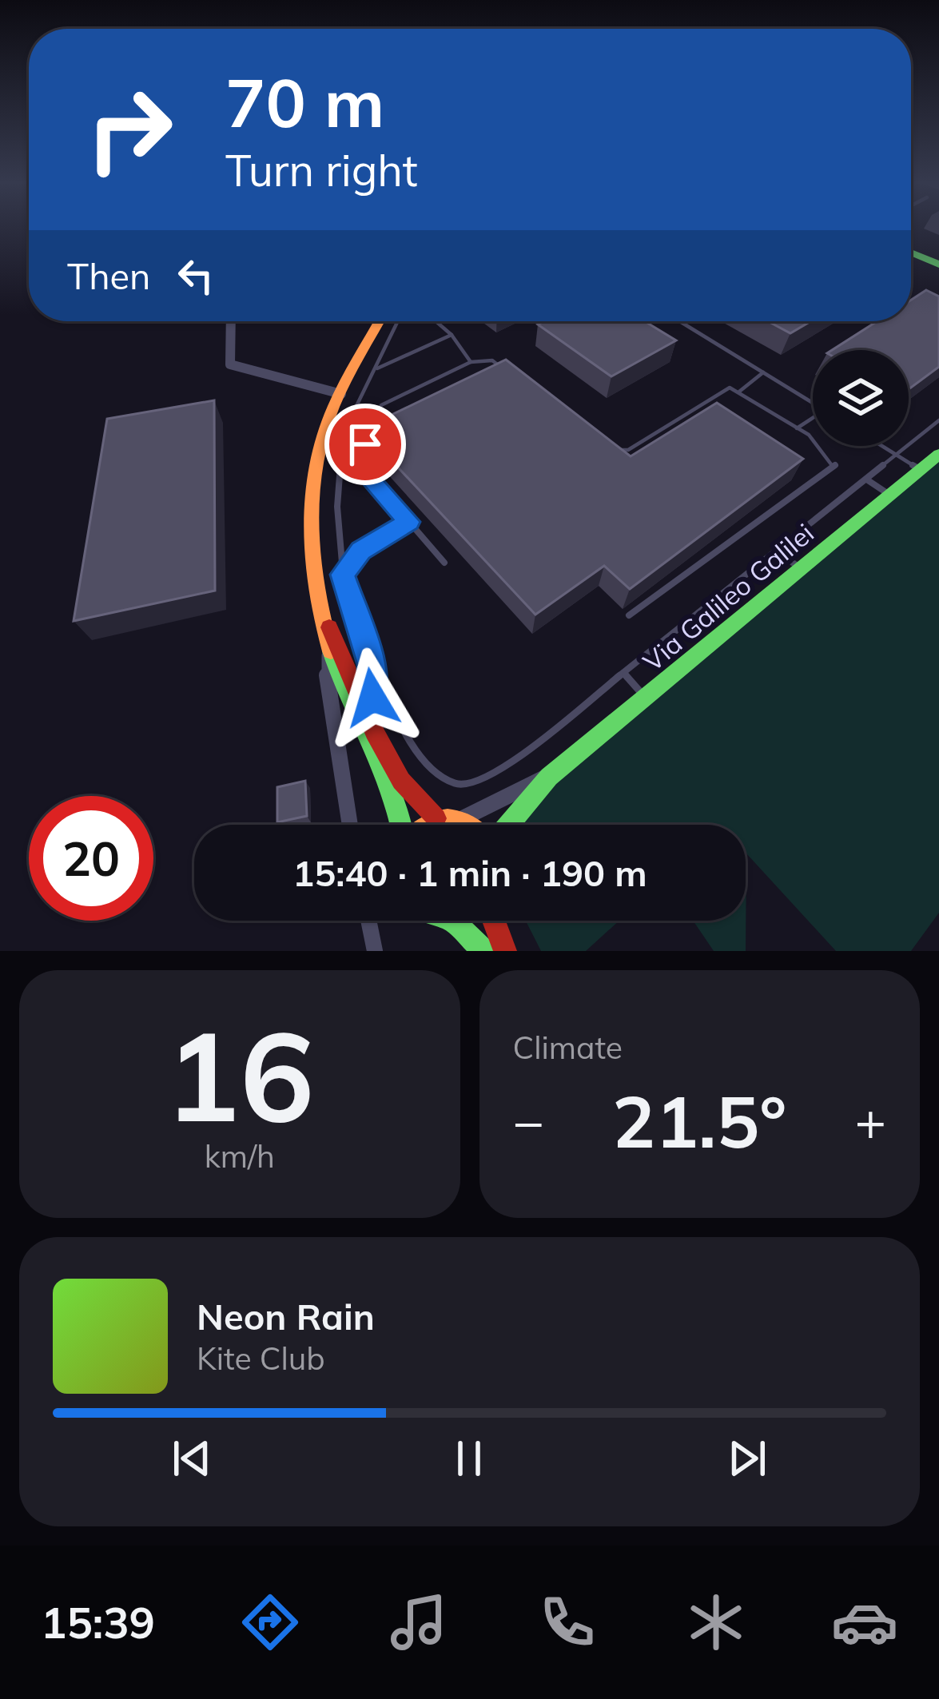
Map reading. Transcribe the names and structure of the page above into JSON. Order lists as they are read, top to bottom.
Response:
{
  "streets": {
    "street": ["Via Galileo Galilei"]
  },
  "page": {
    "turn": ["70 m", "Turn right"],
    "then": "Then",
    "limit": "20",
    "trip": "15:40 · 1 min · 190 m",
    "tile": [
      ["16", "km/h"],
      "Climate"
    ],
    "heat": ["−", "21.5°", "+"],
    "song": ["Neon Rain", "Kite Club"],
    "tabs": "15:39"
  }
}
